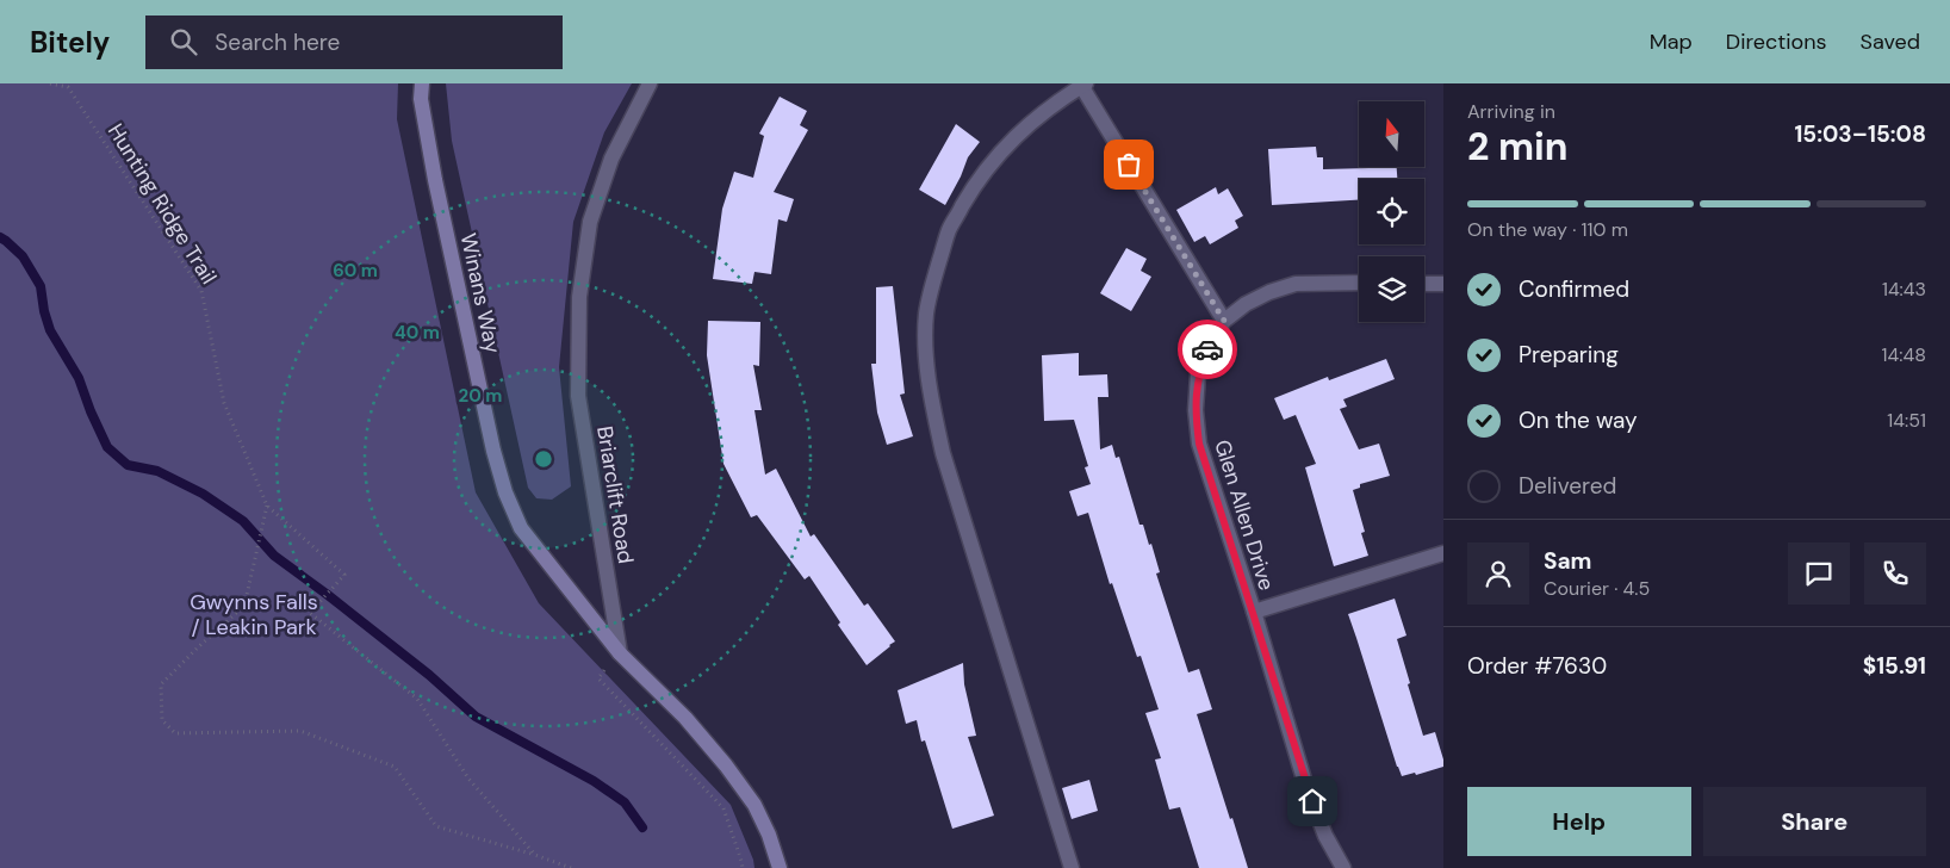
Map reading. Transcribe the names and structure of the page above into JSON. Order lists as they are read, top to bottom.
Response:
{
  "streets": {
    "street": ["Winans Way", "Briarclift Road", "Glen Allen Drive"],
    "path": ["Hunting Ridge Trail"]
  },
  "crossings": [
    ["Winans Way", "Briarclift Road"]
  ],
  "parks": ["Gwynns Falls / Leakin Park"],
  "north": "top",
  "page": {
    "header": "Bitely",
    "search": "Search here",
    "nav": ["Map", "Directions", "Saved"],
    "heading": ["2 min", "Arriving in", "15:03–15:08"],
    "panel": [
      "Sam",
      "Courier · 4.5",
      "Order #7630",
      "$15.91"
    ],
    "bar": "On the way · 110 m",
    "list": [
      ["Confirmed", "14:43"],
      ["Preparing", "14:48"],
      ["On the way", "14:51"],
      "Delivered"
    ],
    "buttons": ["Help", "Share"]
  },
  "rings": ["60 m", "40 m", "20 m"]
}
